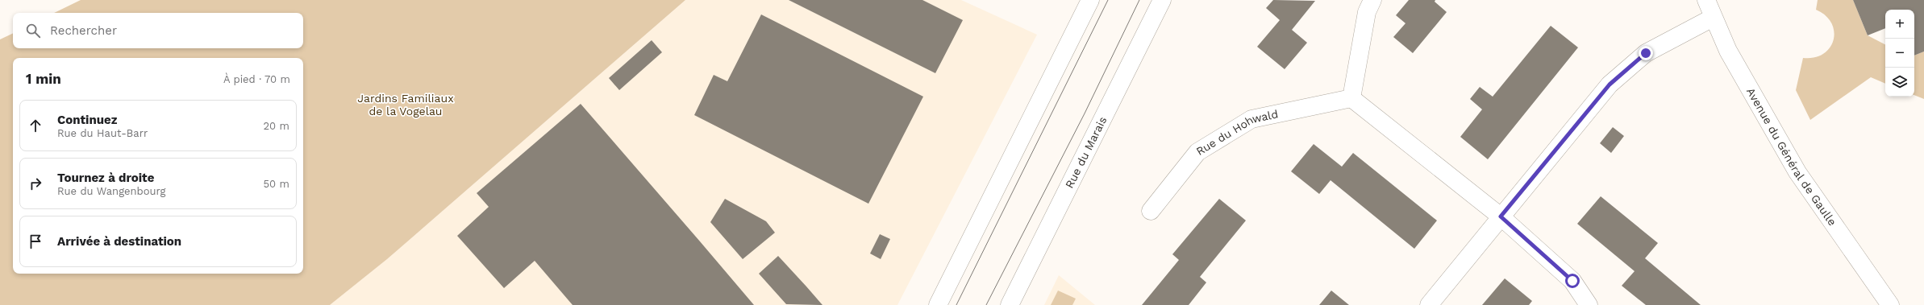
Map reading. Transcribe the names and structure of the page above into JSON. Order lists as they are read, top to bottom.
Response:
{
  "streets": {
    "street": ["Rue du Hohwald", "Rue du Marais", "Avenue du Général de Gaulle"]
  },
  "parks": ["Jardins Familiaux de la Vogelau"],
  "page": {
    "map_buttons": ["+", "−"],
    "search": "Rechercher",
    "heading": ["1 min", "À pied · 70 m"],
    "list": [
      ["Continuez", "Rue du Haut-Barr", "20 m"],
      ["Tournez à droite", "Rue du Wangenbourg", "50 m"],
      "Arrivée à destination"
    ]
  }
}
